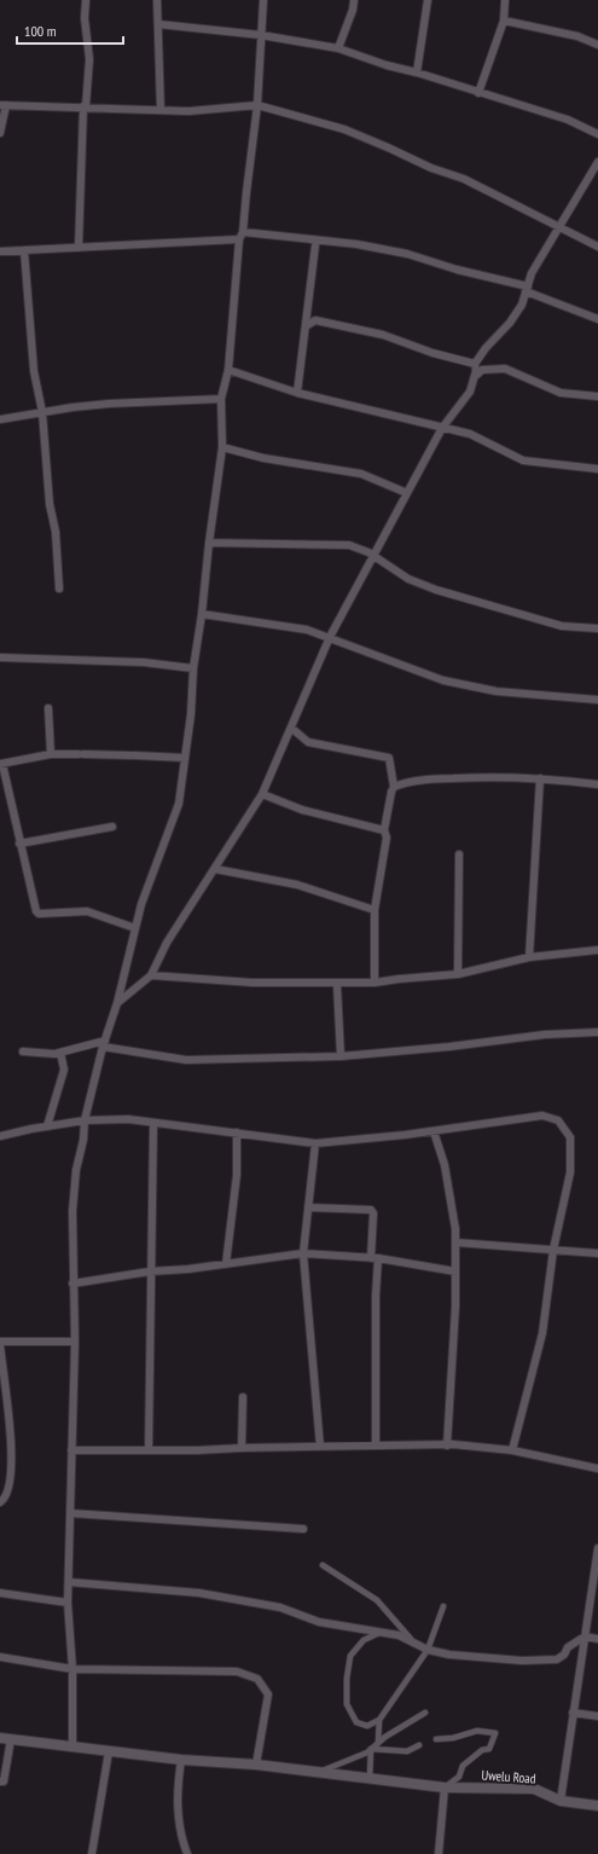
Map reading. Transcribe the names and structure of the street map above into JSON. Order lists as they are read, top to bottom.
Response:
{
  "streets": {
    "street": ["Uwelu Road"]
  },
  "scale_bar": "100 m"
}
